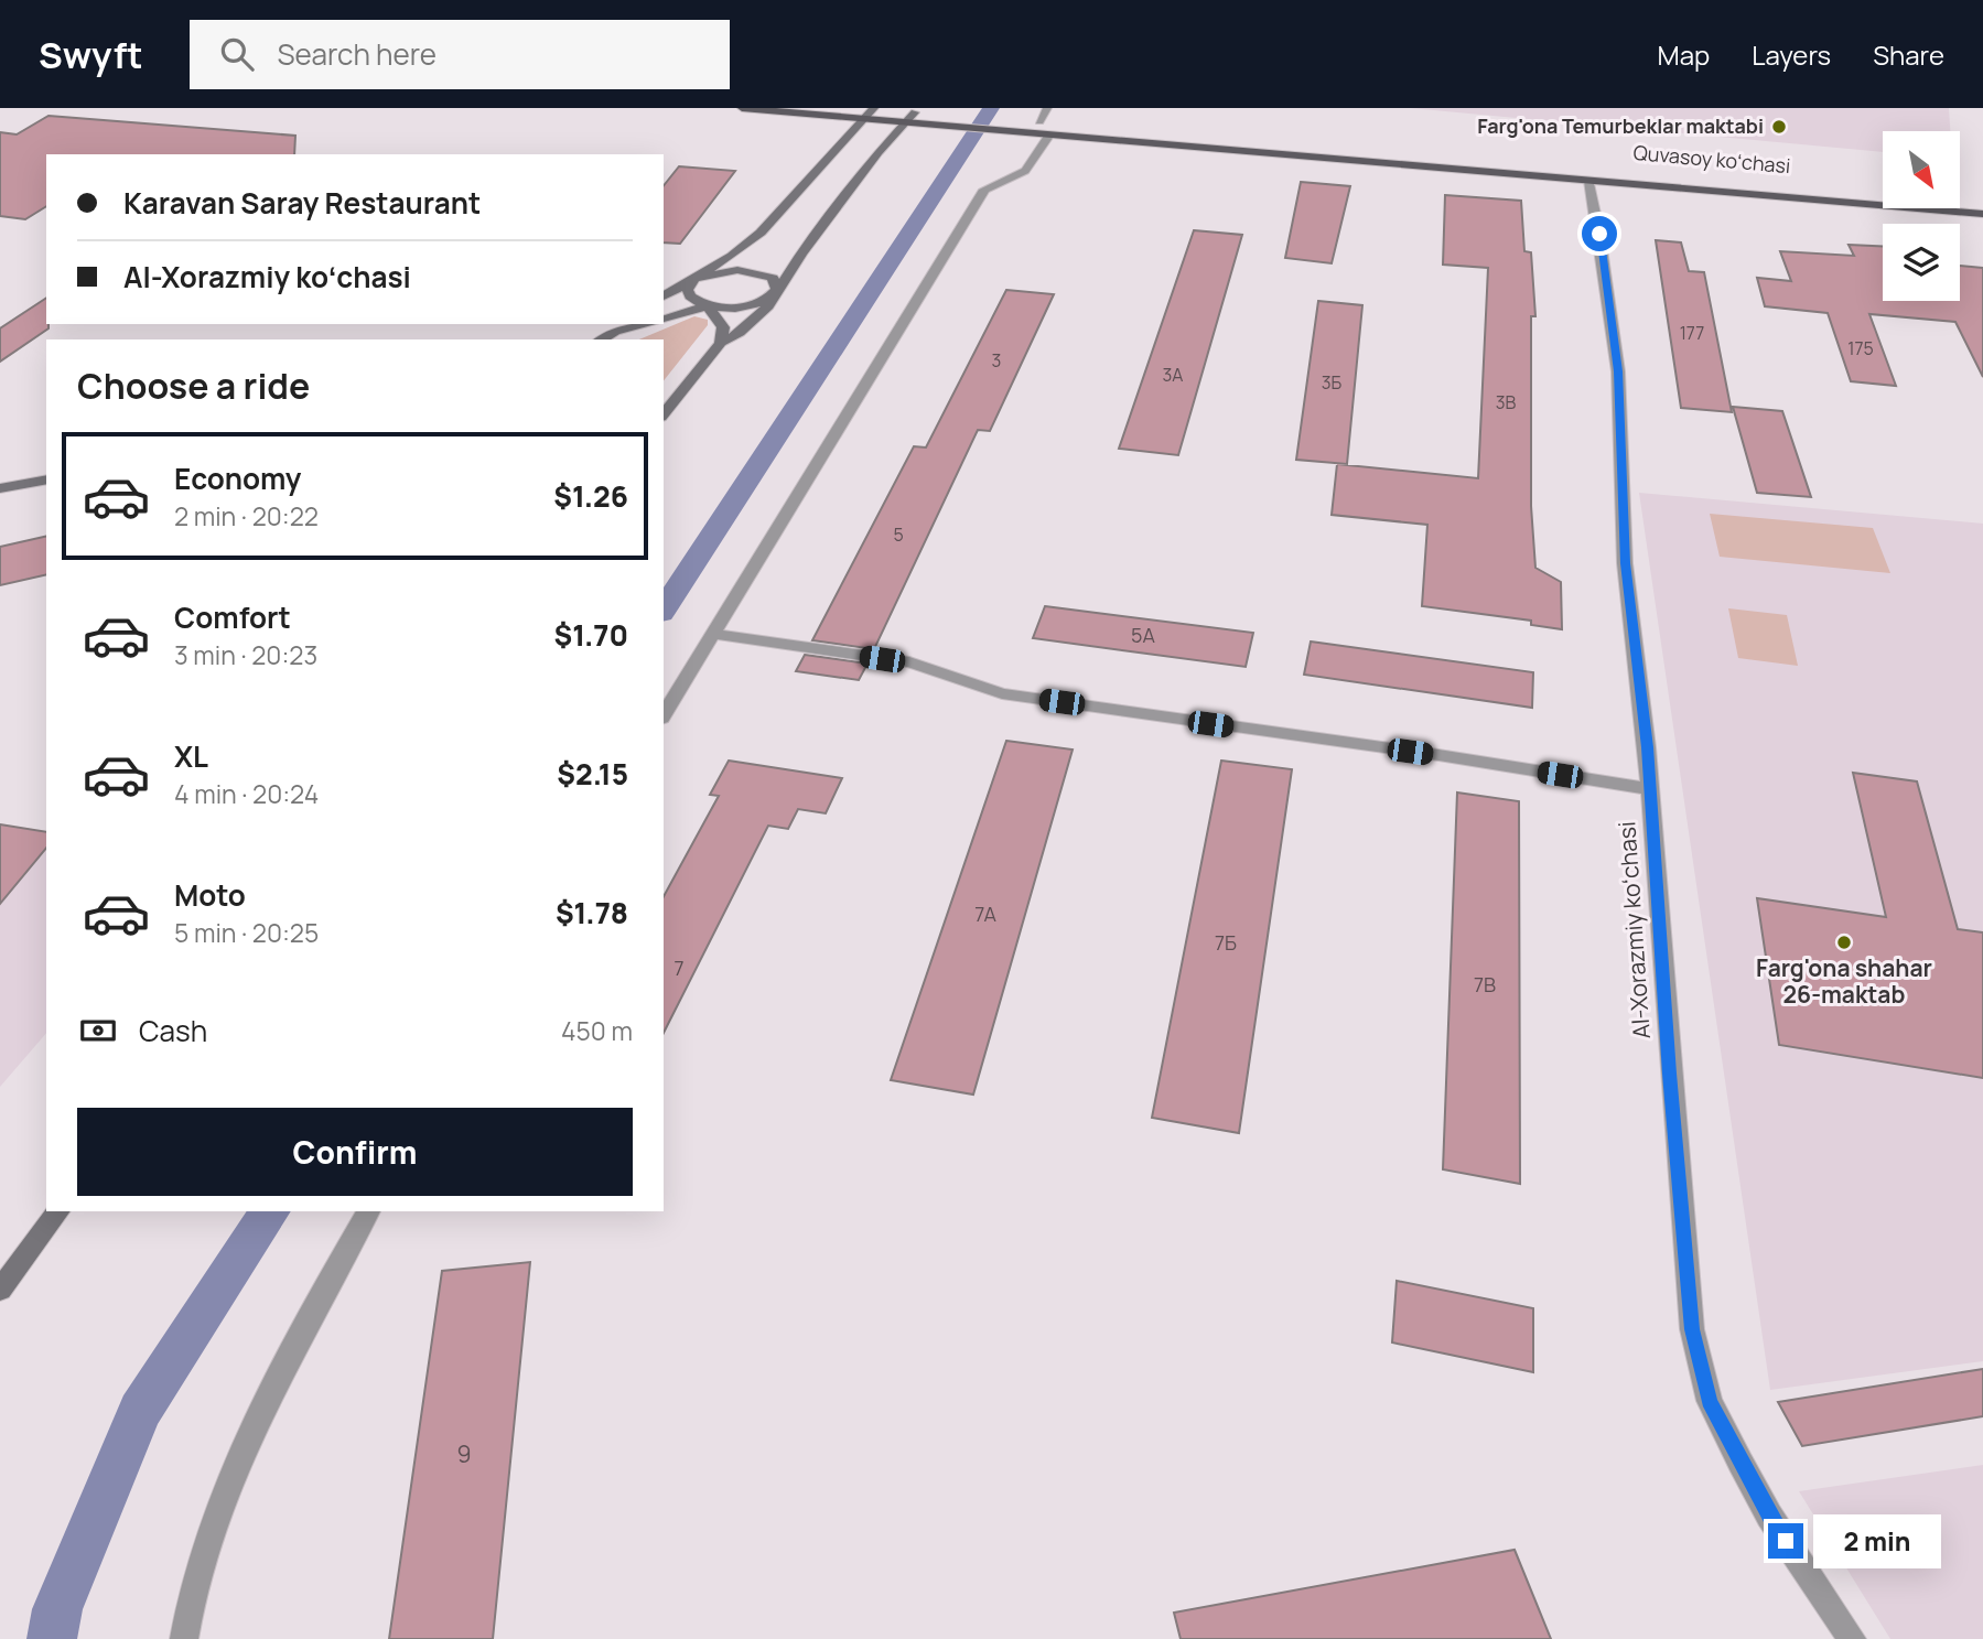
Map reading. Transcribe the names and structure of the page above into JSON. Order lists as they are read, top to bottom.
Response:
{
  "streets": {
    "main road": ["Quvasoy koʻchasi"],
    "street": ["Al-Xorazmiy koʻchasi"]
  },
  "crossings": [
    ["Quvasoy koʻchasi", "Al-Xorazmiy koʻchasi"]
  ],
  "places": ["Farg'ona Temurbeklar maktabi", "Farg'ona shahar 26-maktab"],
  "house_numbers": [
    "177",
    "175",
    "3",
    "3А",
    "3Б",
    "3В",
    "5",
    "5А",
    "7А",
    "7Б",
    "7",
    "7В",
    "9"
  ],
  "north": "bottom right",
  "page": {
    "header": "Swyft",
    "search": "Search here",
    "nav": ["Map", "Layers", "Share"],
    "banner": ["Karavan Saray Restaurant", "Al-Xorazmiy koʻchasi"],
    "heading": "Choose a ride",
    "list": [
      {
        "name": "Economy",
        "note": "2 min · 20:22",
        "value": "$1.26"
      },
      {
        "name": "Comfort",
        "note": "3 min · 20:23",
        "value": "$1.70"
      },
      {
        "name": "XL",
        "note": "4 min · 20:24",
        "value": "$2.15"
      },
      {
        "name": "Moto",
        "note": "5 min · 20:25",
        "value": "$1.78"
      }
    ],
    "pay": ["Cash", "450 m"],
    "buttons": "Confirm",
    "bubble": "2 min"
  }
}
